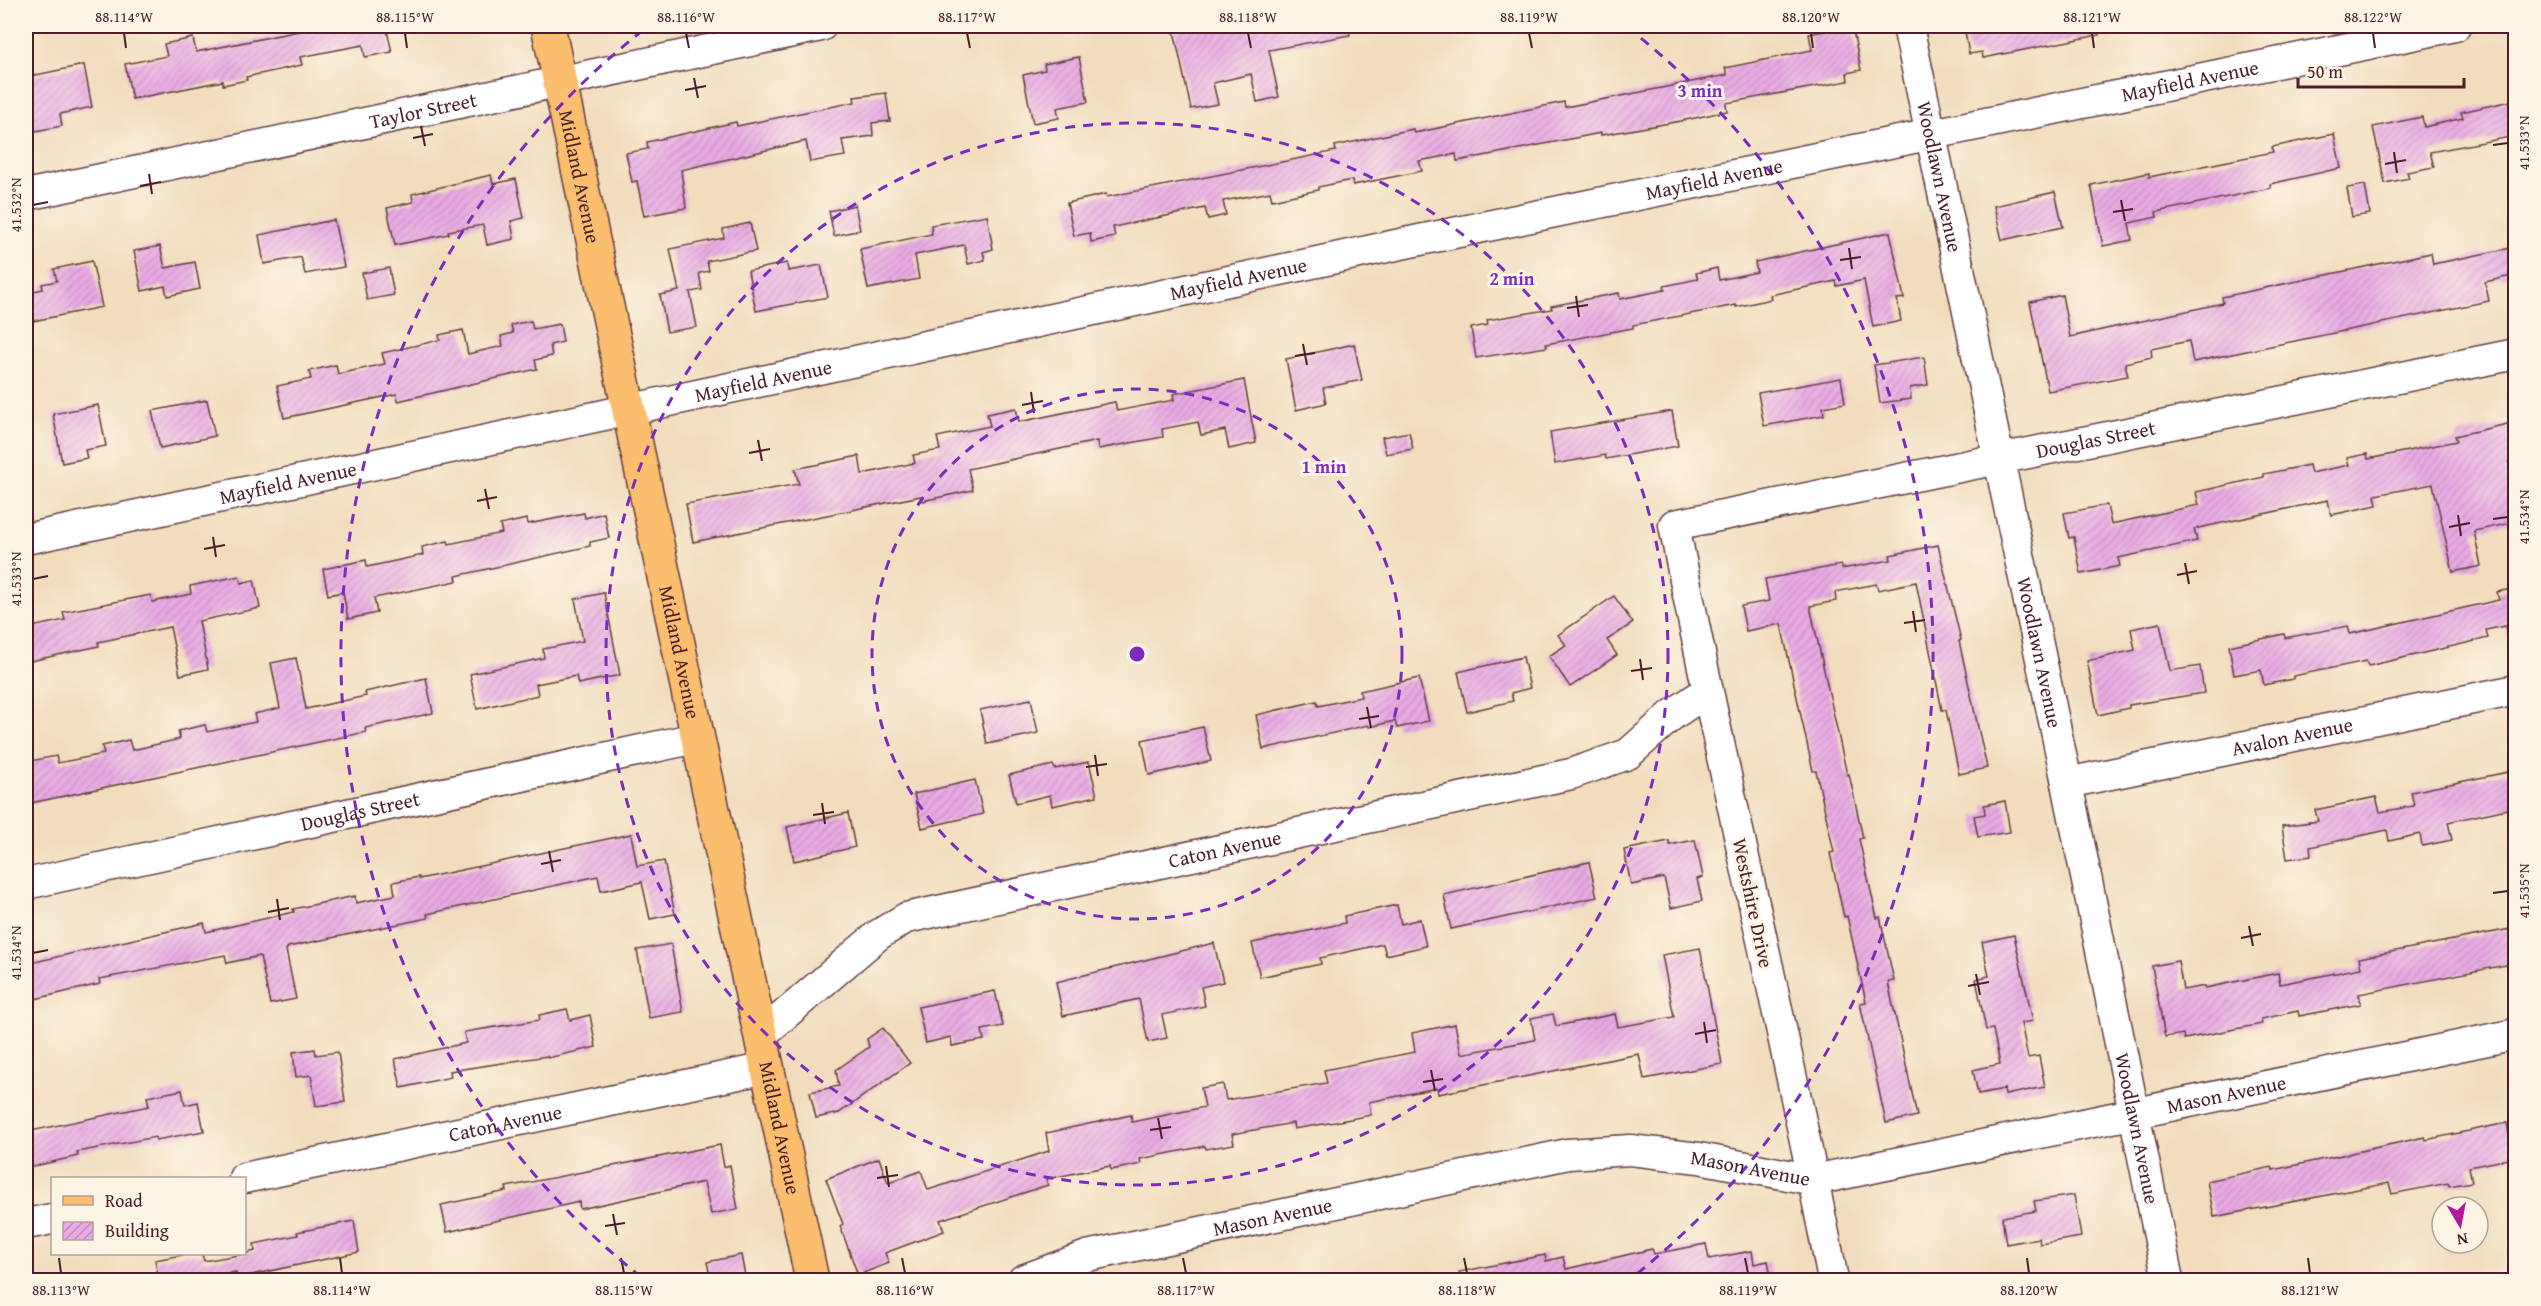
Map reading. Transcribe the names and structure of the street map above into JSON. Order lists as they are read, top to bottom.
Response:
{
  "streets": {
    "main road": ["Midland Avenue"],
    "street": [
      "Mayfield Avenue",
      "Taylor Street",
      "Woodlawn Avenue",
      "Douglas Street",
      "Avalon Avenue",
      "Caton Avenue",
      "Westshire Drive",
      "Mason Avenue"
    ]
  },
  "crossings": [
    ["Mayfield Avenue", "Midland Avenue"],
    ["Mayfield Avenue", "Woodlawn Avenue"],
    ["Taylor Street", "Midland Avenue"],
    ["Midland Avenue", "Douglas Street"],
    ["Midland Avenue", "Caton Avenue"],
    ["Woodlawn Avenue", "Douglas Street"],
    ["Woodlawn Avenue", "Avalon Avenue"],
    ["Woodlawn Avenue", "Mason Avenue"],
    ["Douglas Street", "Westshire Drive"],
    ["Caton Avenue", "Westshire Drive"],
    ["Westshire Drive", "Mason Avenue"]
  ],
  "legend": ["Road", "Building"],
  "scale_bar": "50 m",
  "north": "bottom",
  "coordinates": [
    "88.114°W",
    "88.115°W",
    "88.116°W",
    "88.117°W",
    "88.118°W",
    "88.119°W",
    "88.120°W",
    "88.121°W",
    "88.122°W",
    "41.533°N",
    "41.532°N",
    "41.534°N",
    "41.535°N",
    "88.113°W"
  ],
  "rings": ["3 min", "2 min", "1 min"]
}
